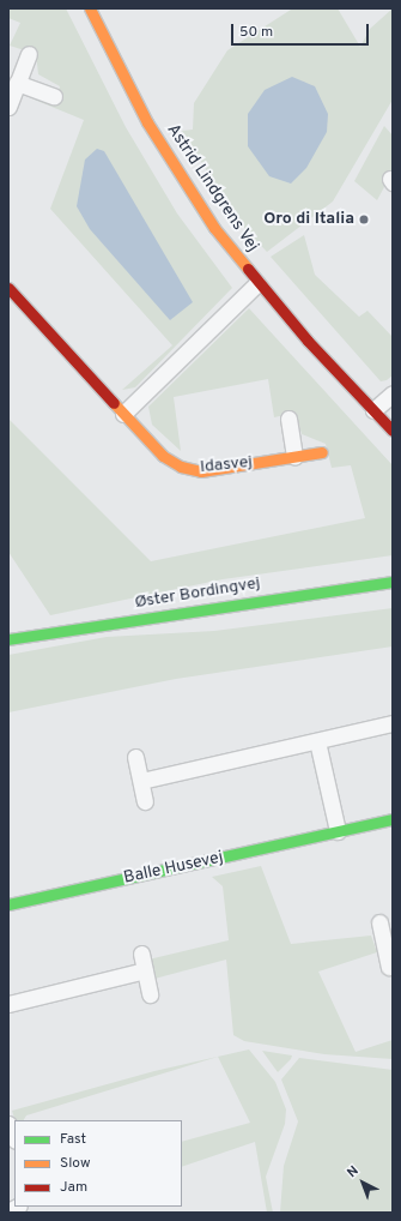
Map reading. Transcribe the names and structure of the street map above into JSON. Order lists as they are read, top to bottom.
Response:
{
  "streets": {
    "street": [
      "Astrid Lindgrens Vej",
      "Idasvej",
      "Øster Bordingvej",
      "Balle Husevej"
    ]
  },
  "places": ["Oro di Italia"],
  "legend": ["Fast", "Slow", "Jam"],
  "scale_bar": "50 m",
  "north": "top left"
}
